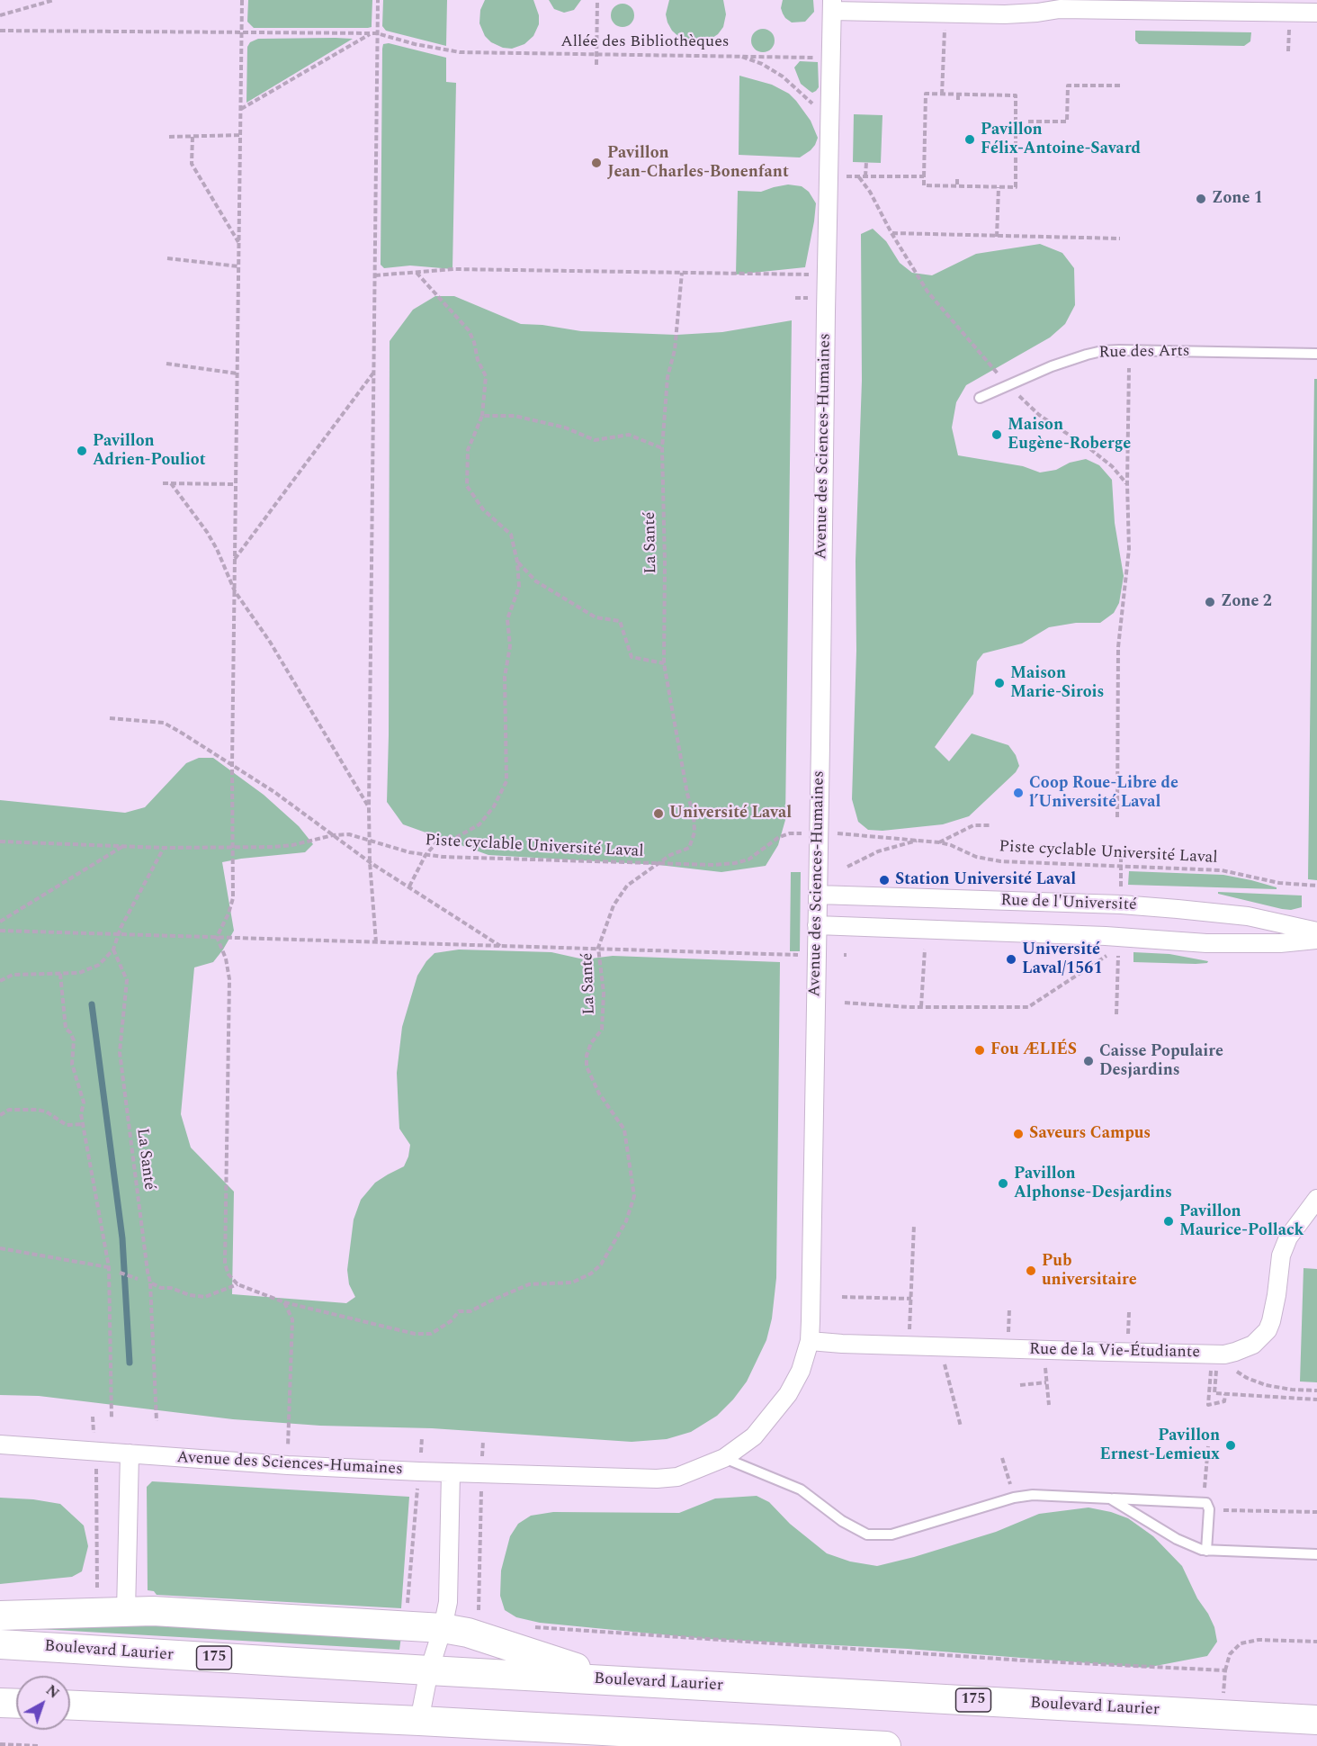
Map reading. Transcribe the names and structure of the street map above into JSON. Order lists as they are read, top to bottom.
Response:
{
  "streets": {
    "main road": ["Boulevard Laurier", "175"],
    "street": ["Avenue des Sciences-Humaines", "Rue de l'Université", "Rue de la Vie-Étudiante"],
    "lane": ["Rue des Arts"],
    "path": ["Allée des Bibliothèques", "La Santé", "Piste cyclable Université Laval"]
  },
  "crossings": [
    ["Allée des Bibliothèques", "Avenue des Sciences-Humaines"],
    ["Avenue des Sciences-Humaines", "Rue de l'Université"],
    ["Avenue des Sciences-Humaines", "Rue de la Vie-Étudiante"],
    ["La Santé", "Piste cyclable Université Laval"]
  ],
  "places": [
    "Pavillon Félix-Antoine-Savard",
    "Pavillon Jean-Charles-Bonenfant",
    "Zone 1",
    "Maison Eugène-Roberge",
    "Pavillon Adrien-Pouliot",
    "Zone 2",
    "Maison Marie-Sirois",
    "Coop Roue-Libre de l’Université Laval",
    "Université Laval",
    "Station Université Laval",
    "Université Laval/1561",
    "Fou ÆLIÉS",
    "Caisse Populaire Desjardins",
    "Saveurs Campus",
    "Pavillon Alphonse-Desjardins",
    "Pavillon Maurice-Pollack",
    "Pub universitaire",
    "Pavillon Ernest-Lemieux"
  ],
  "north": "top right"
}
